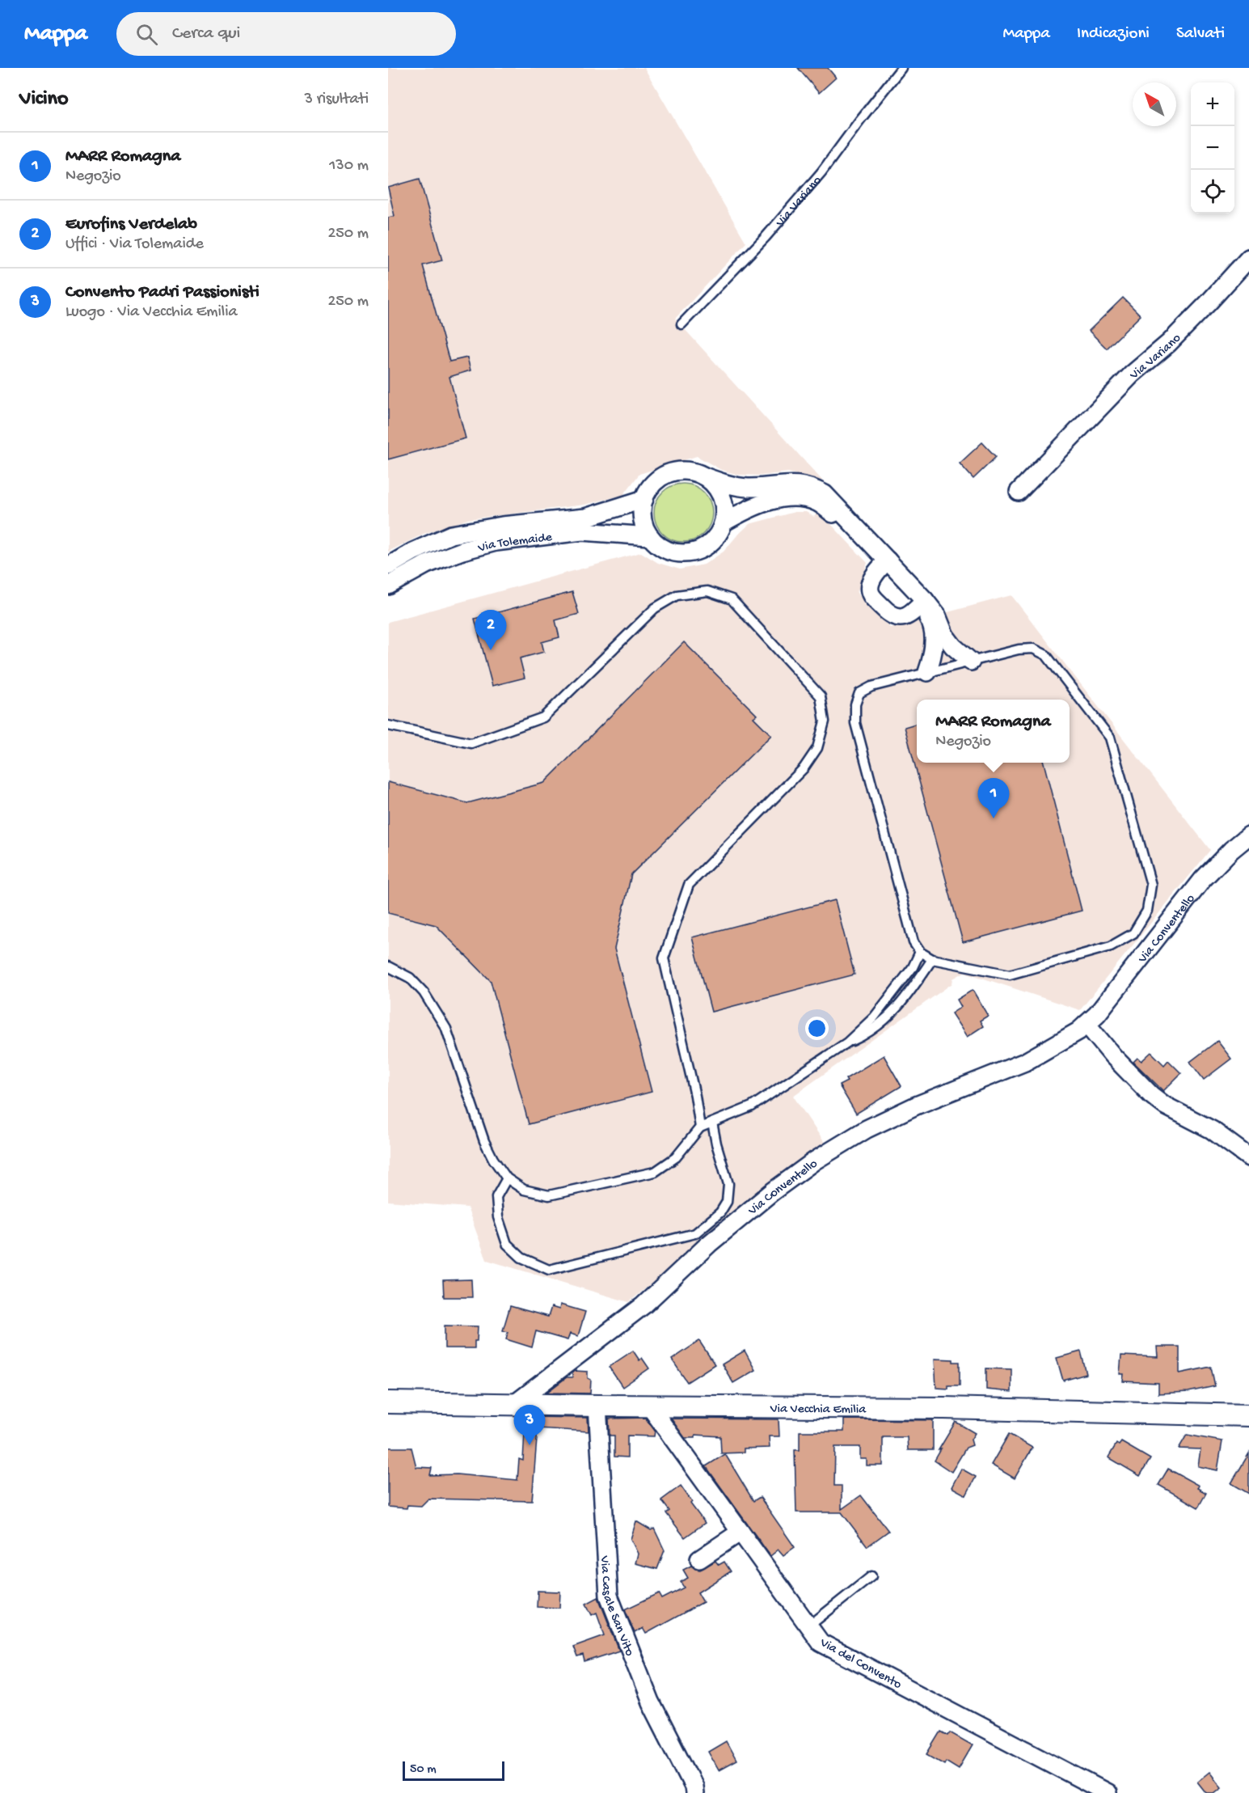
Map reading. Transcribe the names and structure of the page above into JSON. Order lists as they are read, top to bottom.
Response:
{
  "streets": {
    "street": [
      "Via Variano",
      "Via Tolemaide",
      "Via Conventello",
      "Via Vecchia Emilia",
      "Via Casale San Vito",
      "Via del Convento"
    ]
  },
  "crossings": [
    ["Via Conventello", "Via Vecchia Emilia"],
    ["Via Vecchia Emilia", "Via Casale San Vito"],
    ["Via Vecchia Emilia", "Via del Convento"]
  ],
  "scale_bar": "50 m",
  "north": "top left",
  "page": {
    "header": "Mappa",
    "search": "Cerca qui",
    "nav": ["Mappa", "Indicazioni", "Salvati"],
    "heading": ["Vicino", "3 risultati"],
    "map_buttons": ["+", "−"],
    "list": [
      {
        "mark": "1",
        "name": "MARR Romagna",
        "note": "Negozio",
        "value": "130 m"
      },
      {
        "mark": "2",
        "name": "Eurofins Verdelab",
        "note": "Uffici · Via Tolemaide",
        "value": "250 m"
      },
      {
        "mark": "3",
        "name": "Convento Padri Passionisti",
        "note": "Luogo · Via Vecchia Emilia",
        "value": "250 m"
      }
    ],
    "pins": ["2", "1", "3"],
    "popup": ["MARR Romagna", "Negozio"],
    "scale": "50 m"
  }
}
